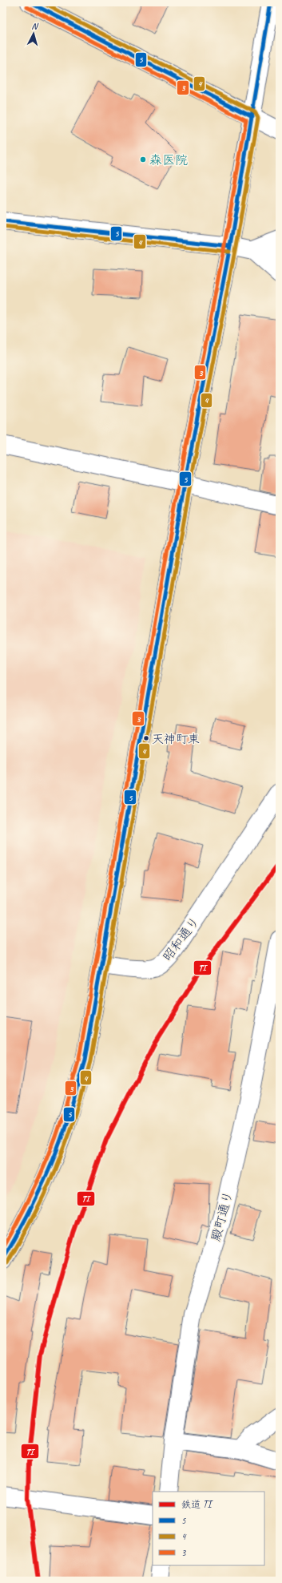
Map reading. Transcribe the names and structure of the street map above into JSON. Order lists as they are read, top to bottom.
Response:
{
  "streets": {
    "street": ["昭和通り", "殿町通り"]
  },
  "places": ["森医院", "天神町東"],
  "lines": [
    "transit line 5",
    "transit line 4",
    "transit line 3",
    "rail line TI"
  ],
  "legend": [
    "鉄道 TI",
    "5",
    "4",
    "3"
  ],
  "north": "top"
}
